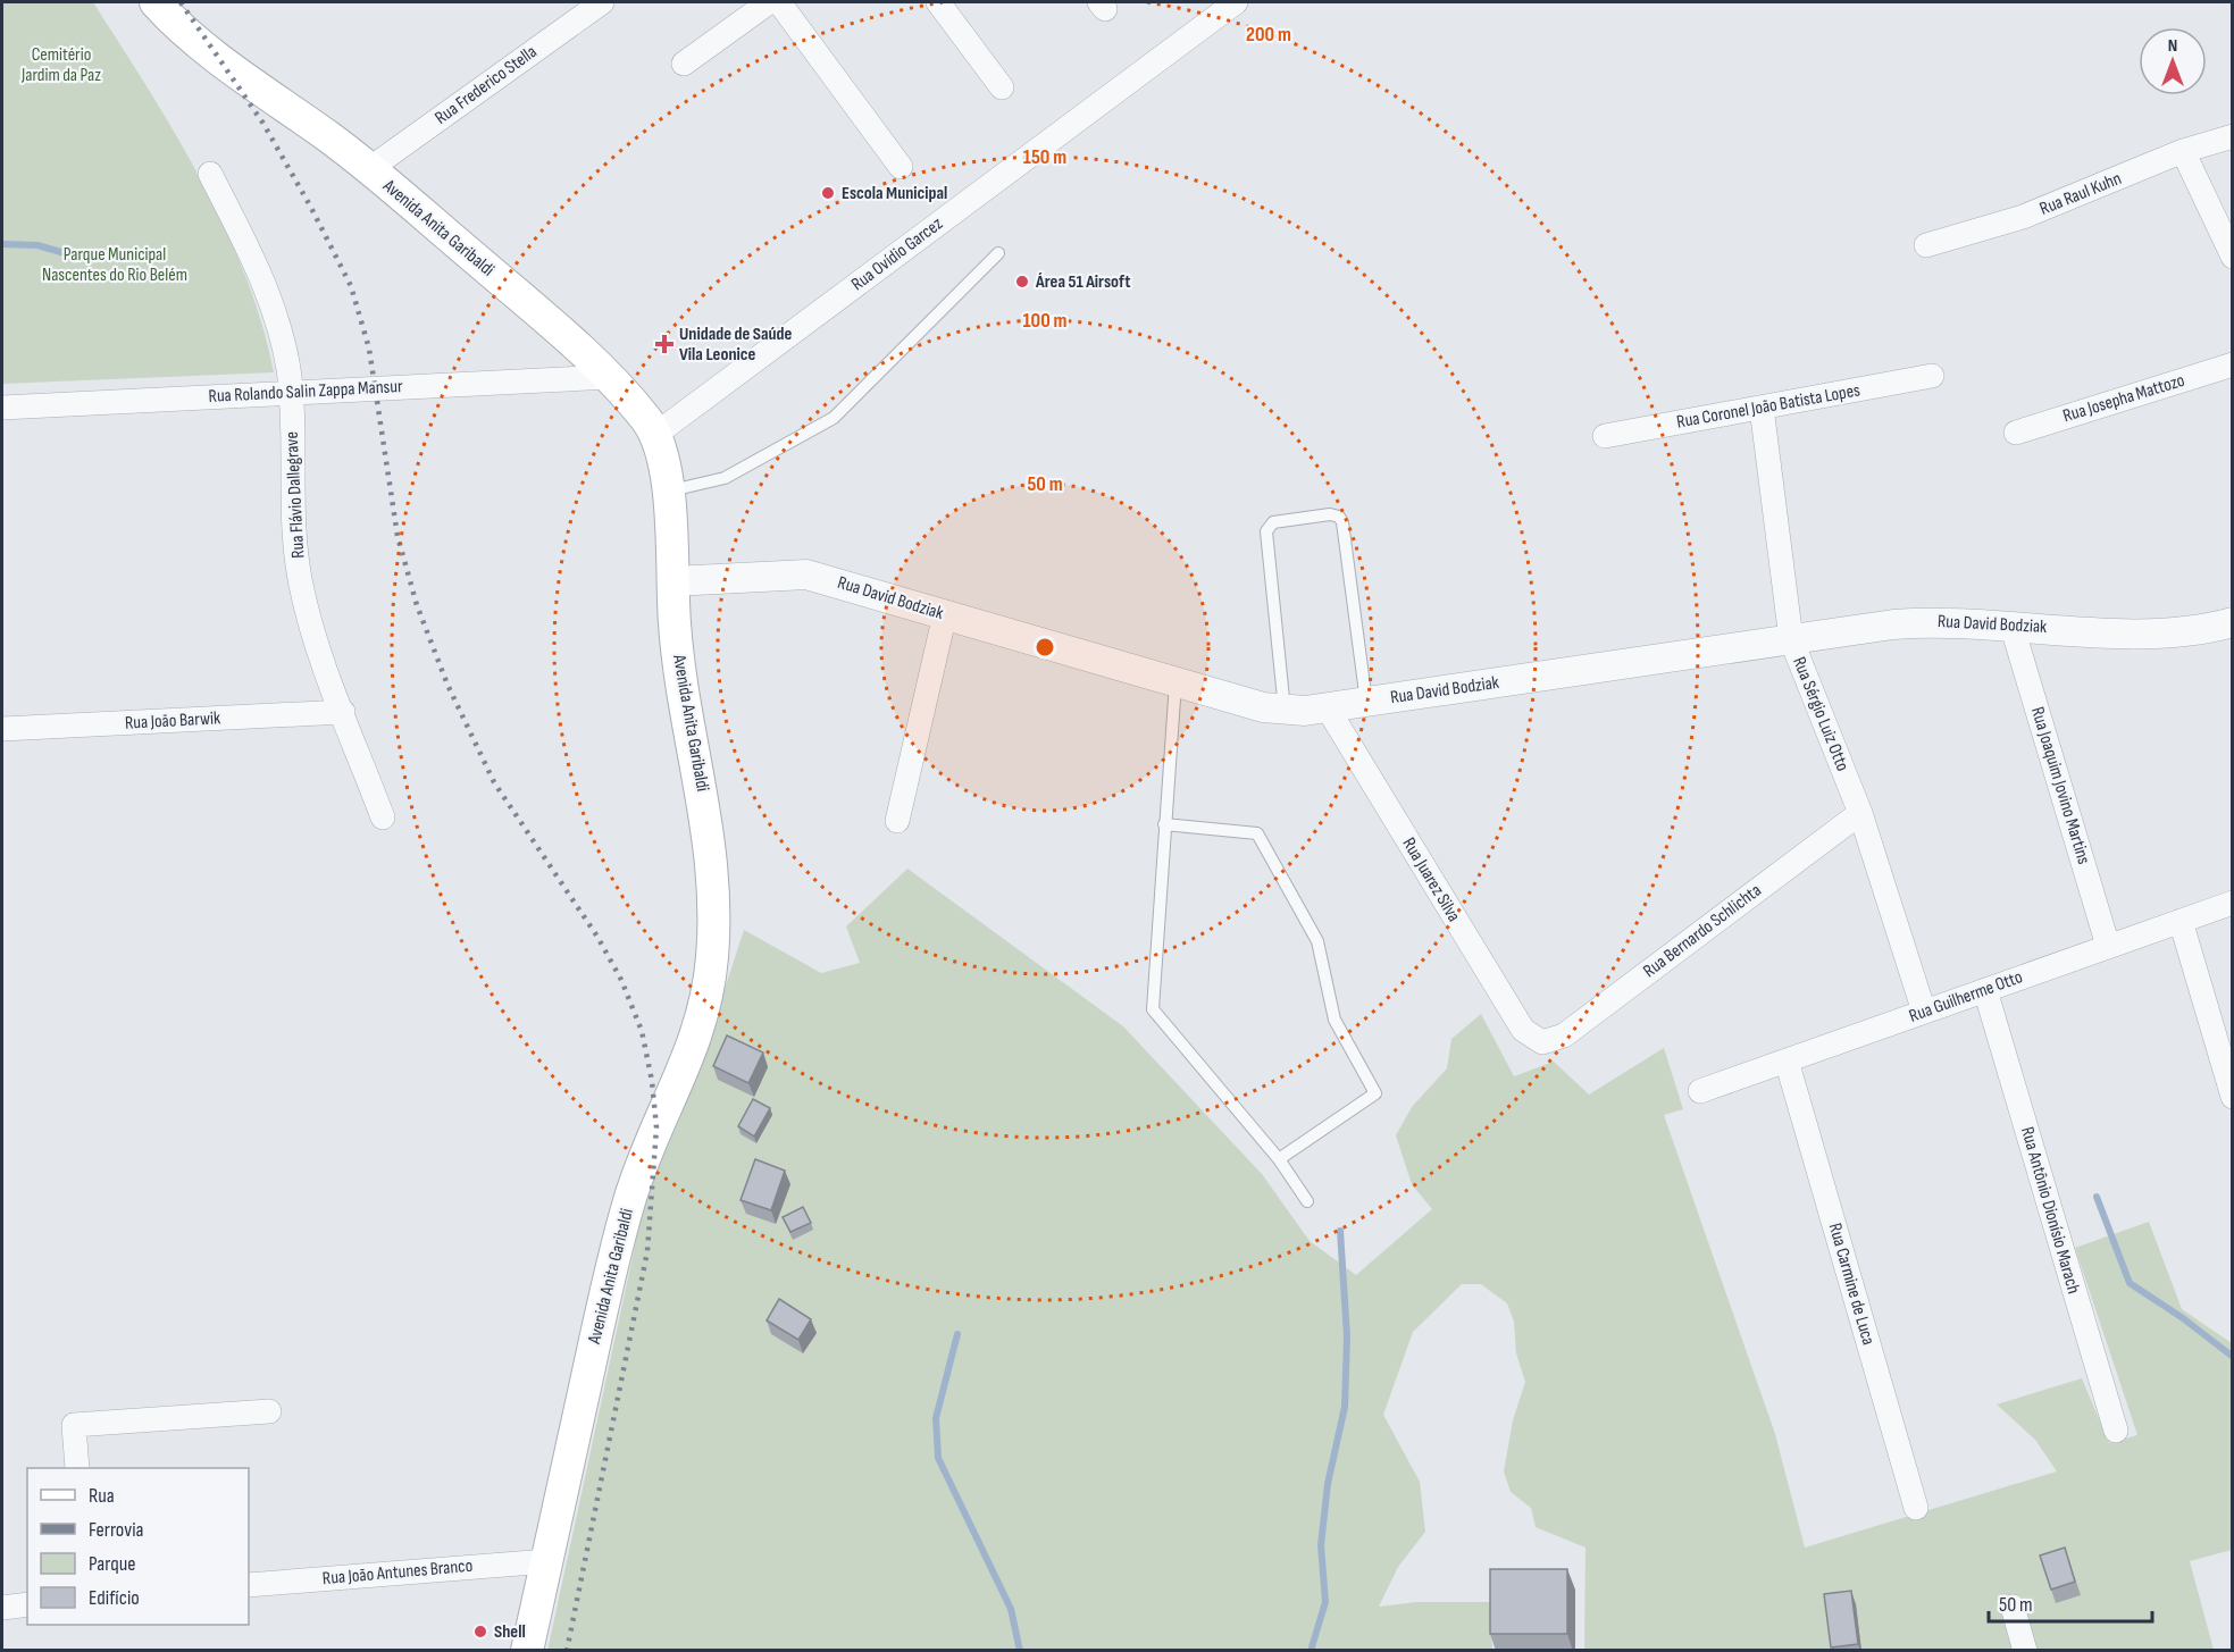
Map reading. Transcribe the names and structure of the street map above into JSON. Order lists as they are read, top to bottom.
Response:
{
  "streets": {
    "main road": ["Avenida Anita Garibaldi"],
    "street": [
      "Rua Frederico Stella",
      "Rua Raul Kuhn",
      "Rua Ovídio Garcez",
      "Rua Rolando Salin Zappa Mansur",
      "Rua Josepha Mattozo",
      "Rua Coronel João Batista Lopes",
      "Rua Flávio Dallegrave",
      "Rua David Bodziak",
      "Rua Sérgio Luiz Otto",
      "Rua João Barwik",
      "Rua Joaquim Jovino Martins",
      "Rua Juarez Silva",
      "Rua Bernardo Schlichta",
      "Rua Guilherme Otto",
      "Rua Antônio Dionísio Marach",
      "Rua Carmine de Luca",
      "Rua João Antunes Branco"
    ]
  },
  "crossings": [
    ["Rua Frederico Stella", "Avenida Anita Garibaldi"],
    ["Avenida Anita Garibaldi", "Rua Ovídio Garcez"],
    ["Avenida Anita Garibaldi", "Rua Rolando Salin Zappa Mansur"],
    ["Avenida Anita Garibaldi", "Rua David Bodziak"],
    ["Avenida Anita Garibaldi", "Rua João Antunes Branco"],
    ["Rua Rolando Salin Zappa Mansur", "Rua Flávio Dallegrave"],
    ["Rua Coronel João Batista Lopes", "Rua Sérgio Luiz Otto"],
    ["Rua Flávio Dallegrave", "Rua João Barwik"],
    ["Rua David Bodziak", "Rua Sérgio Luiz Otto"],
    ["Rua David Bodziak", "Rua Joaquim Jovino Martins"],
    ["Rua David Bodziak", "Rua Juarez Silva"],
    ["Rua Sérgio Luiz Otto", "Rua Bernardo Schlichta"],
    ["Rua Sérgio Luiz Otto", "Rua Guilherme Otto"],
    ["Rua Joaquim Jovino Martins", "Rua Guilherme Otto"],
    ["Rua Juarez Silva", "Rua Bernardo Schlichta"],
    ["Rua Guilherme Otto", "Rua Antônio Dionísio Marach"],
    ["Rua Guilherme Otto", "Rua Carmine de Luca"]
  ],
  "parks": ["Cemitério Jardim da Paz", "Parque Municipal Nascentes do Rio Belém"],
  "places": {
    "other": ["Escola Municipal", "Área 51 Airsoft", "Shell"],
    "health": ["Unidade de Saúde Vila Leonice"]
  },
  "legend": [
    "Rua",
    "Ferrovia",
    "Parque",
    "Edifício"
  ],
  "scale_bar": "50 m",
  "north": "top",
  "rings": [
    "200 m",
    "150 m",
    "100 m",
    "50 m"
  ]
}
